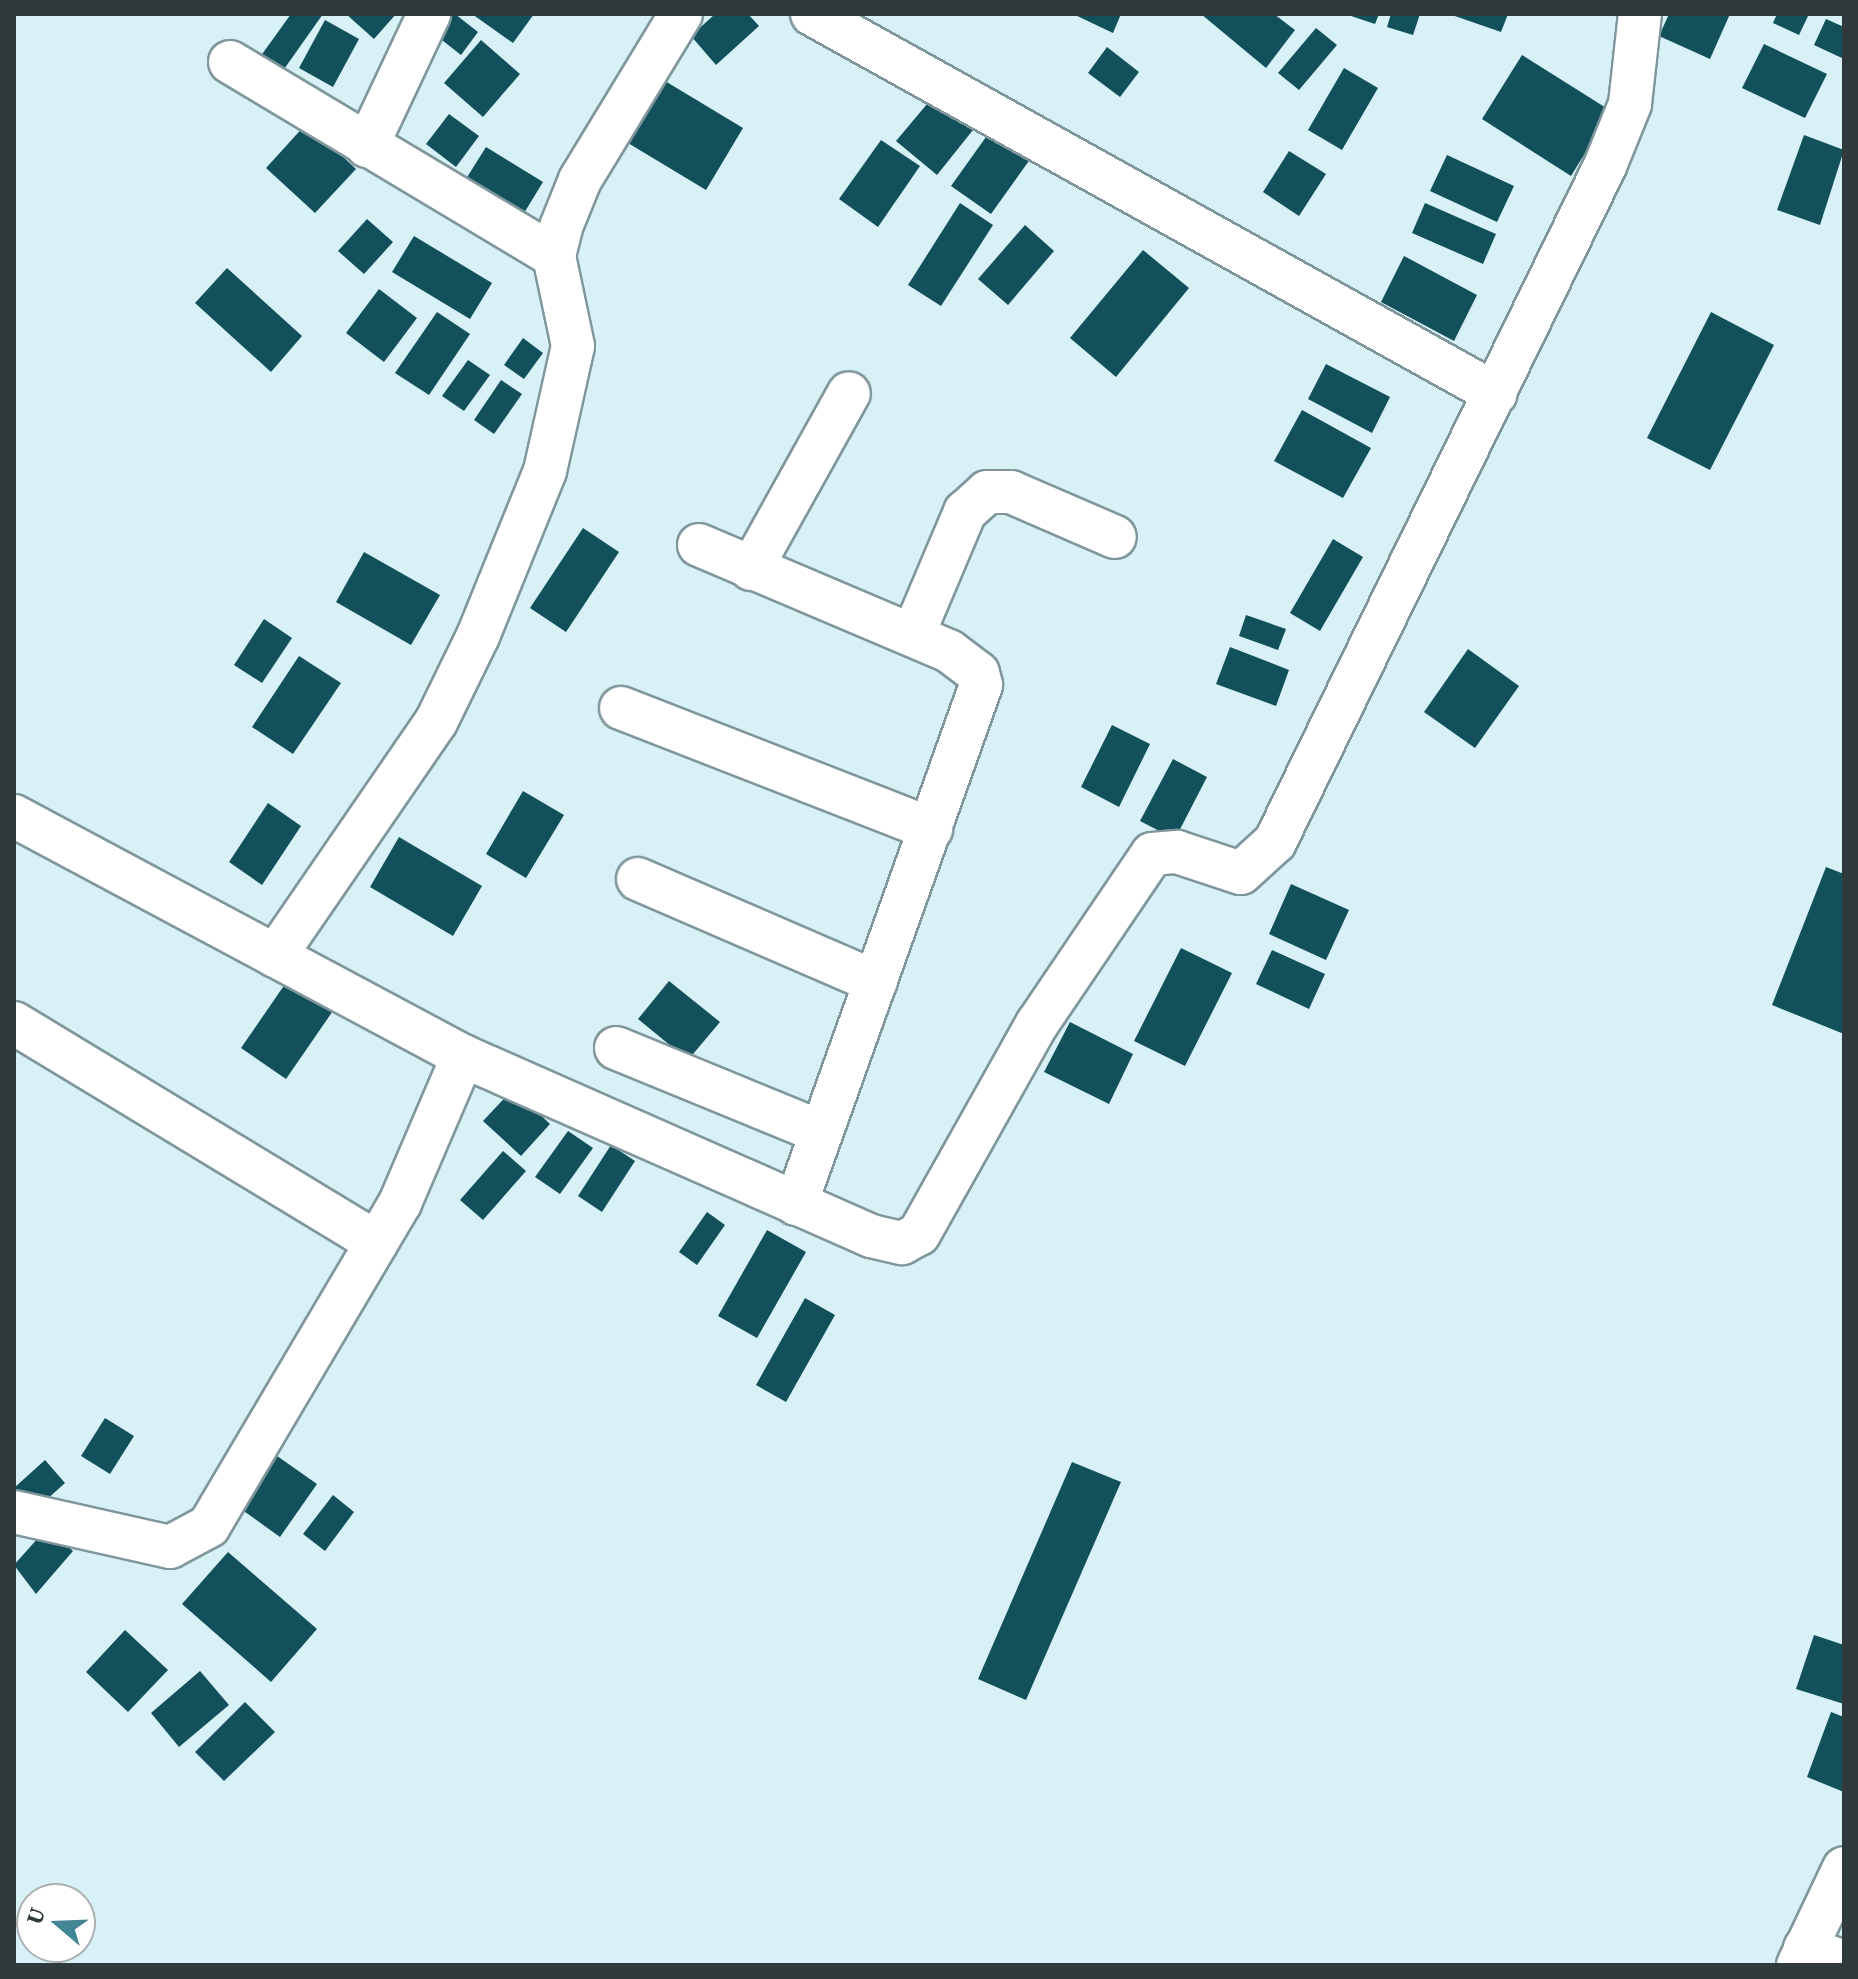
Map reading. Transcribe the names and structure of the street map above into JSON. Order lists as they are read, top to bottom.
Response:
{
  "north": "left"
}
